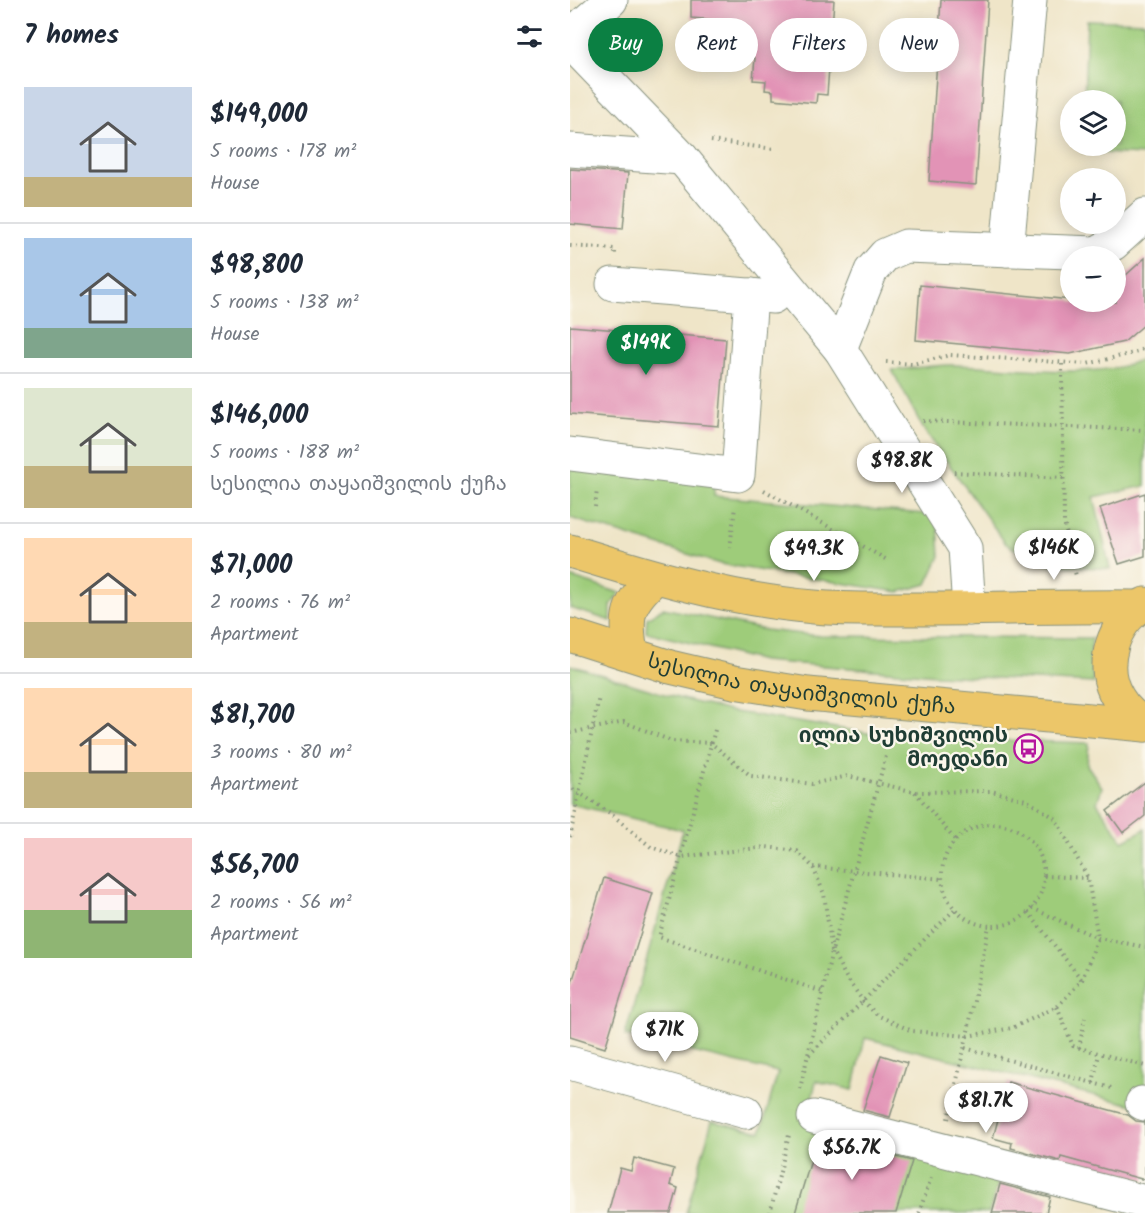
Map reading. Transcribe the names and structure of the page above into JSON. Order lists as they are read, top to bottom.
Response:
{
  "streets": {
    "main road": ["სესილია თაყაიშვილის ქუჩა"]
  },
  "places": {
    "bus stop": ["ილია სუხიშვილის მოედანი"]
  },
  "page": {
    "heading": "7 homes",
    "chip": [
      "Buy",
      "Rent",
      "Filters",
      "New"
    ],
    "list": [
      {
        "name": "$149,000",
        "note": "5 rooms · 178 m² · House"
      },
      {
        "name": "$98,800",
        "note": "5 rooms · 138 m² · House"
      },
      {
        "name": "$146,000",
        "note": "5 rooms · 188 m² · სესილია თაყაიშვილის ქუჩა"
      },
      {
        "name": "$71,000",
        "note": "2 rooms · 76 m² · Apartment"
      },
      {
        "name": "$81,700",
        "note": "3 rooms · 80 m² · Apartment"
      },
      {
        "name": "$56,700",
        "note": "2 rooms · 56 m² · Apartment"
      }
    ],
    "map_buttons": ["+", "−"],
    "price": [
      "$149K",
      "$98.8K",
      "$146K",
      "$49.3K",
      "$71K",
      "$81.7K",
      "$56.7K"
    ]
  }
}
